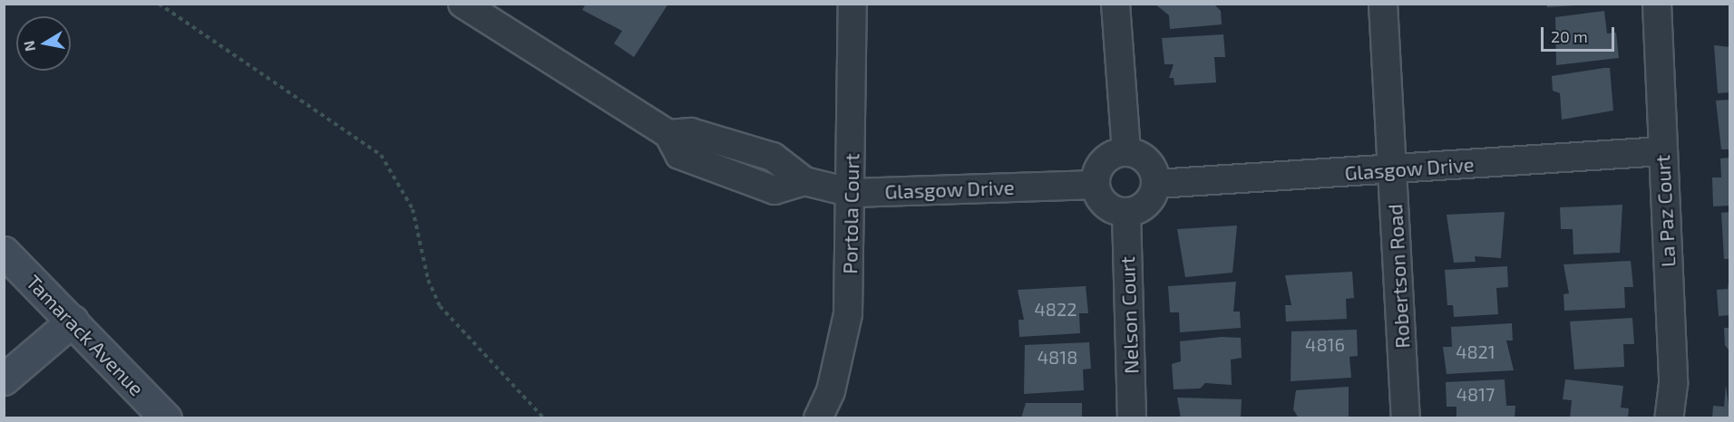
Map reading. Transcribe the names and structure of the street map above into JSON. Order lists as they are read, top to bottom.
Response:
{
  "streets": {
    "main road": ["Tamarack Avenue"],
    "street": [
      "Glasgow Drive",
      "La Paz Court",
      "Portola Court",
      "Robertson Road",
      "Nelson Court"
    ]
  },
  "crossings": [
    ["Glasgow Drive", "La Paz Court"],
    ["Glasgow Drive", "Portola Court"],
    ["Glasgow Drive", "Robertson Road"],
    ["Glasgow Drive", "Nelson Court"]
  ],
  "house_numbers": [
    "4822",
    "4816",
    "4821",
    "4818",
    "4817"
  ],
  "scale_bar": "20 m",
  "north": "left"
}
